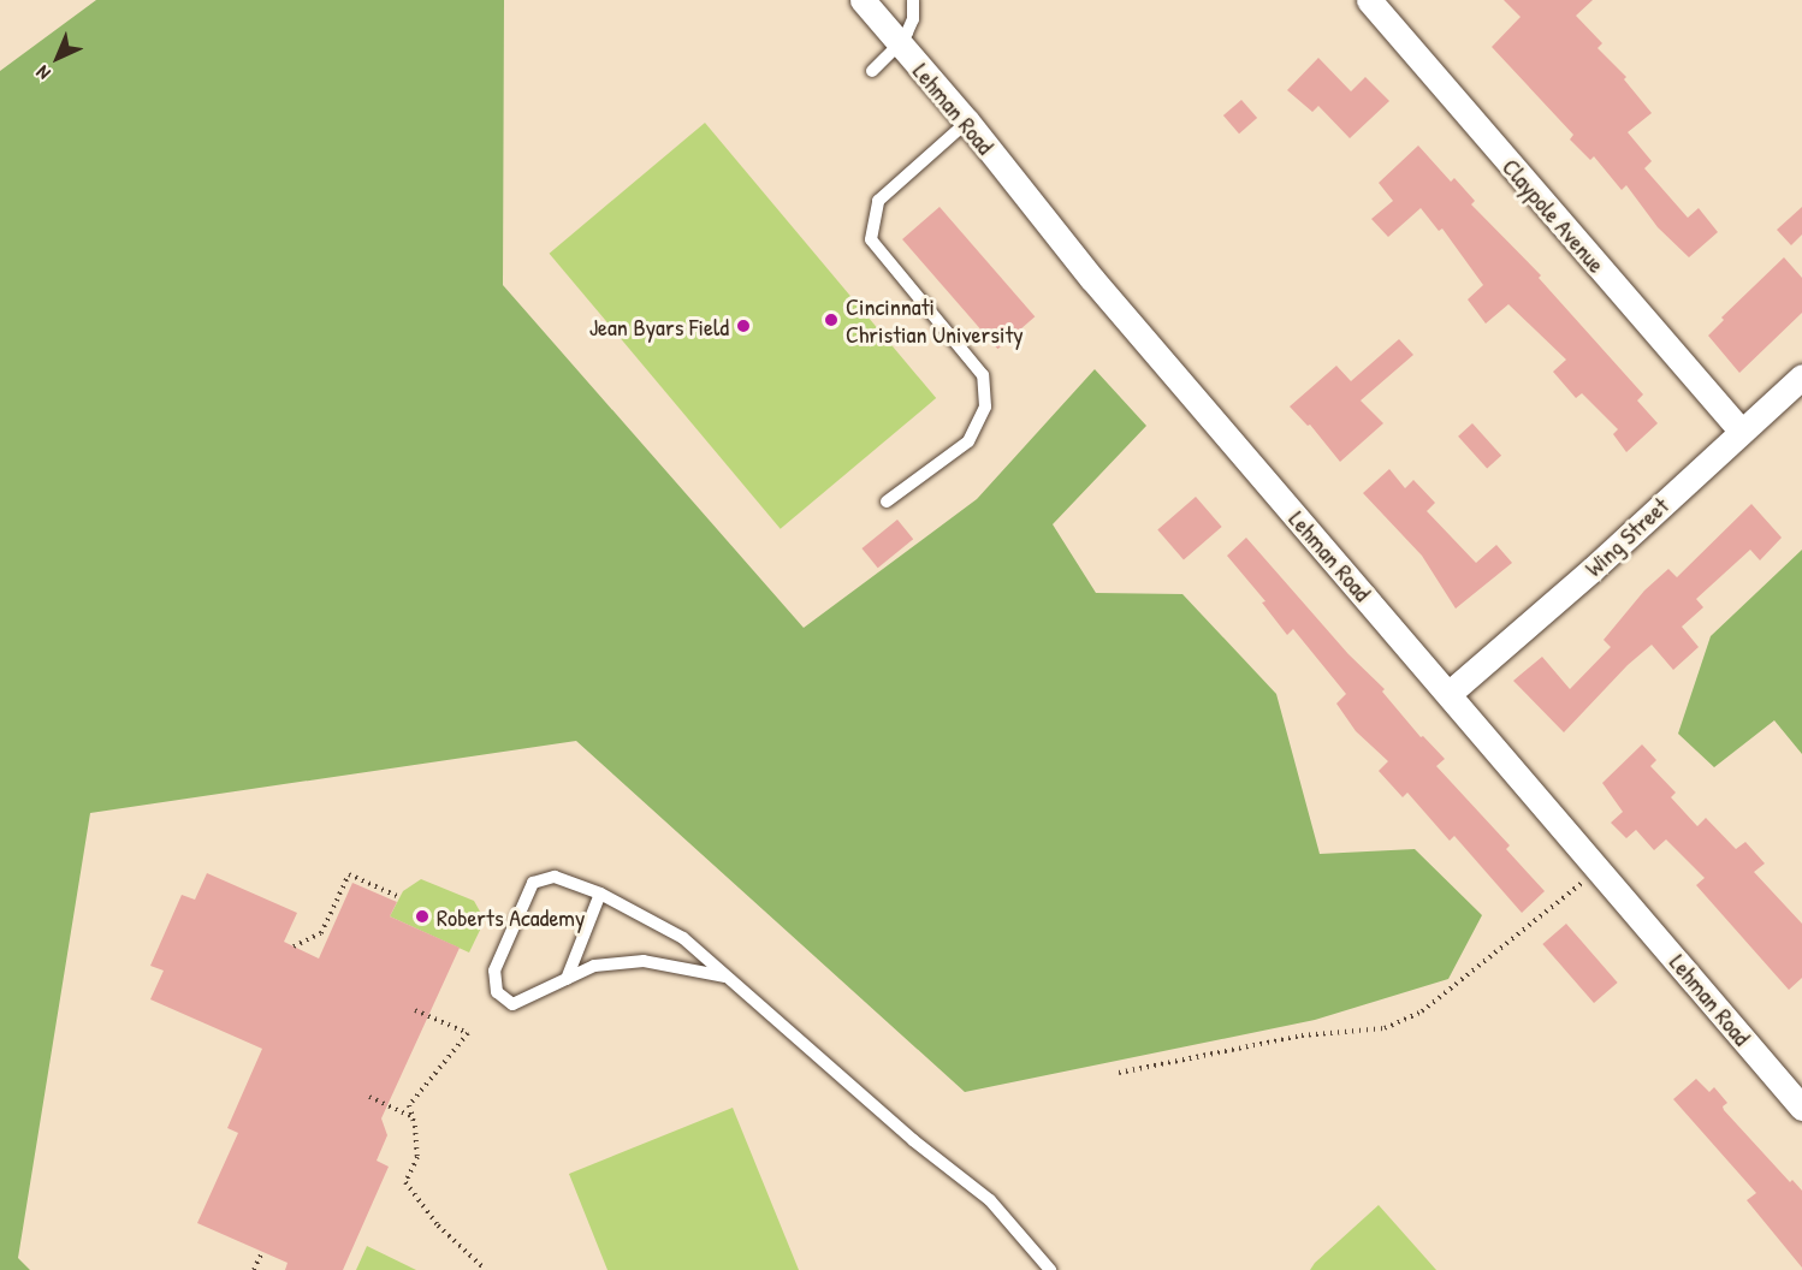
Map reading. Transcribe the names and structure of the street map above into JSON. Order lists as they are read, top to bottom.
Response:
{
  "streets": {
    "street": ["Lehman Road", "Claypole Avenue", "Wing Street"]
  },
  "crossings": [
    ["Lehman Road", "Wing Street"],
    ["Claypole Avenue", "Wing Street"]
  ],
  "places": ["Cincinnati Christian University", "Jean Byars Field", "Roberts Academy"],
  "north": "bottom left"
}
